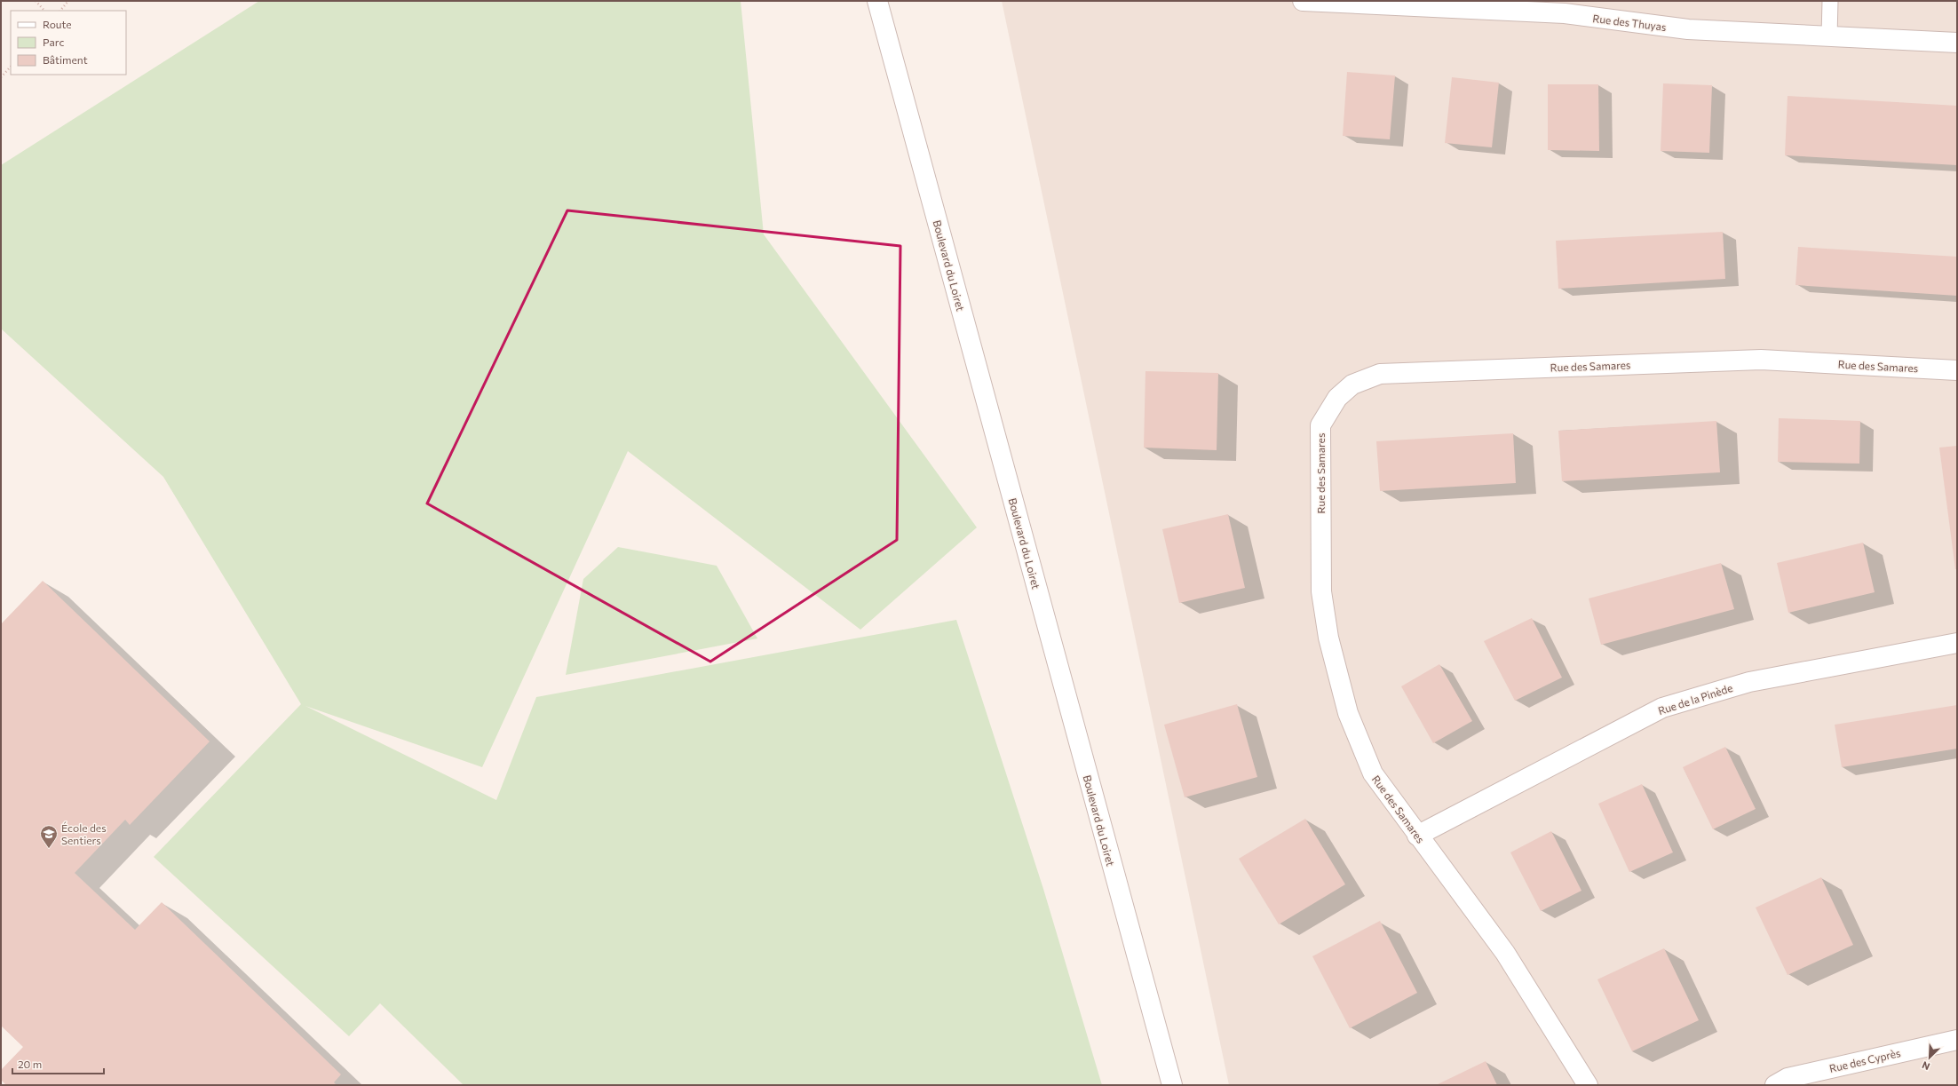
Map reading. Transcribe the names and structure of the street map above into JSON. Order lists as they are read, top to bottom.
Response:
{
  "streets": {
    "street": [
      "Rue des Thuyas",
      "Boulevard du Loiret",
      "Rue des Samares",
      "Rue de la Pinède",
      "Rue des Cyprès"
    ]
  },
  "crossings": [
    ["Rue des Samares", "Rue de la Pinède"]
  ],
  "places": {
    "school or university": ["École des Sentiers"]
  },
  "legend": ["Route", "Parc", "Bâtiment"],
  "scale_bar": "20 m",
  "north": "bottom left"
}
